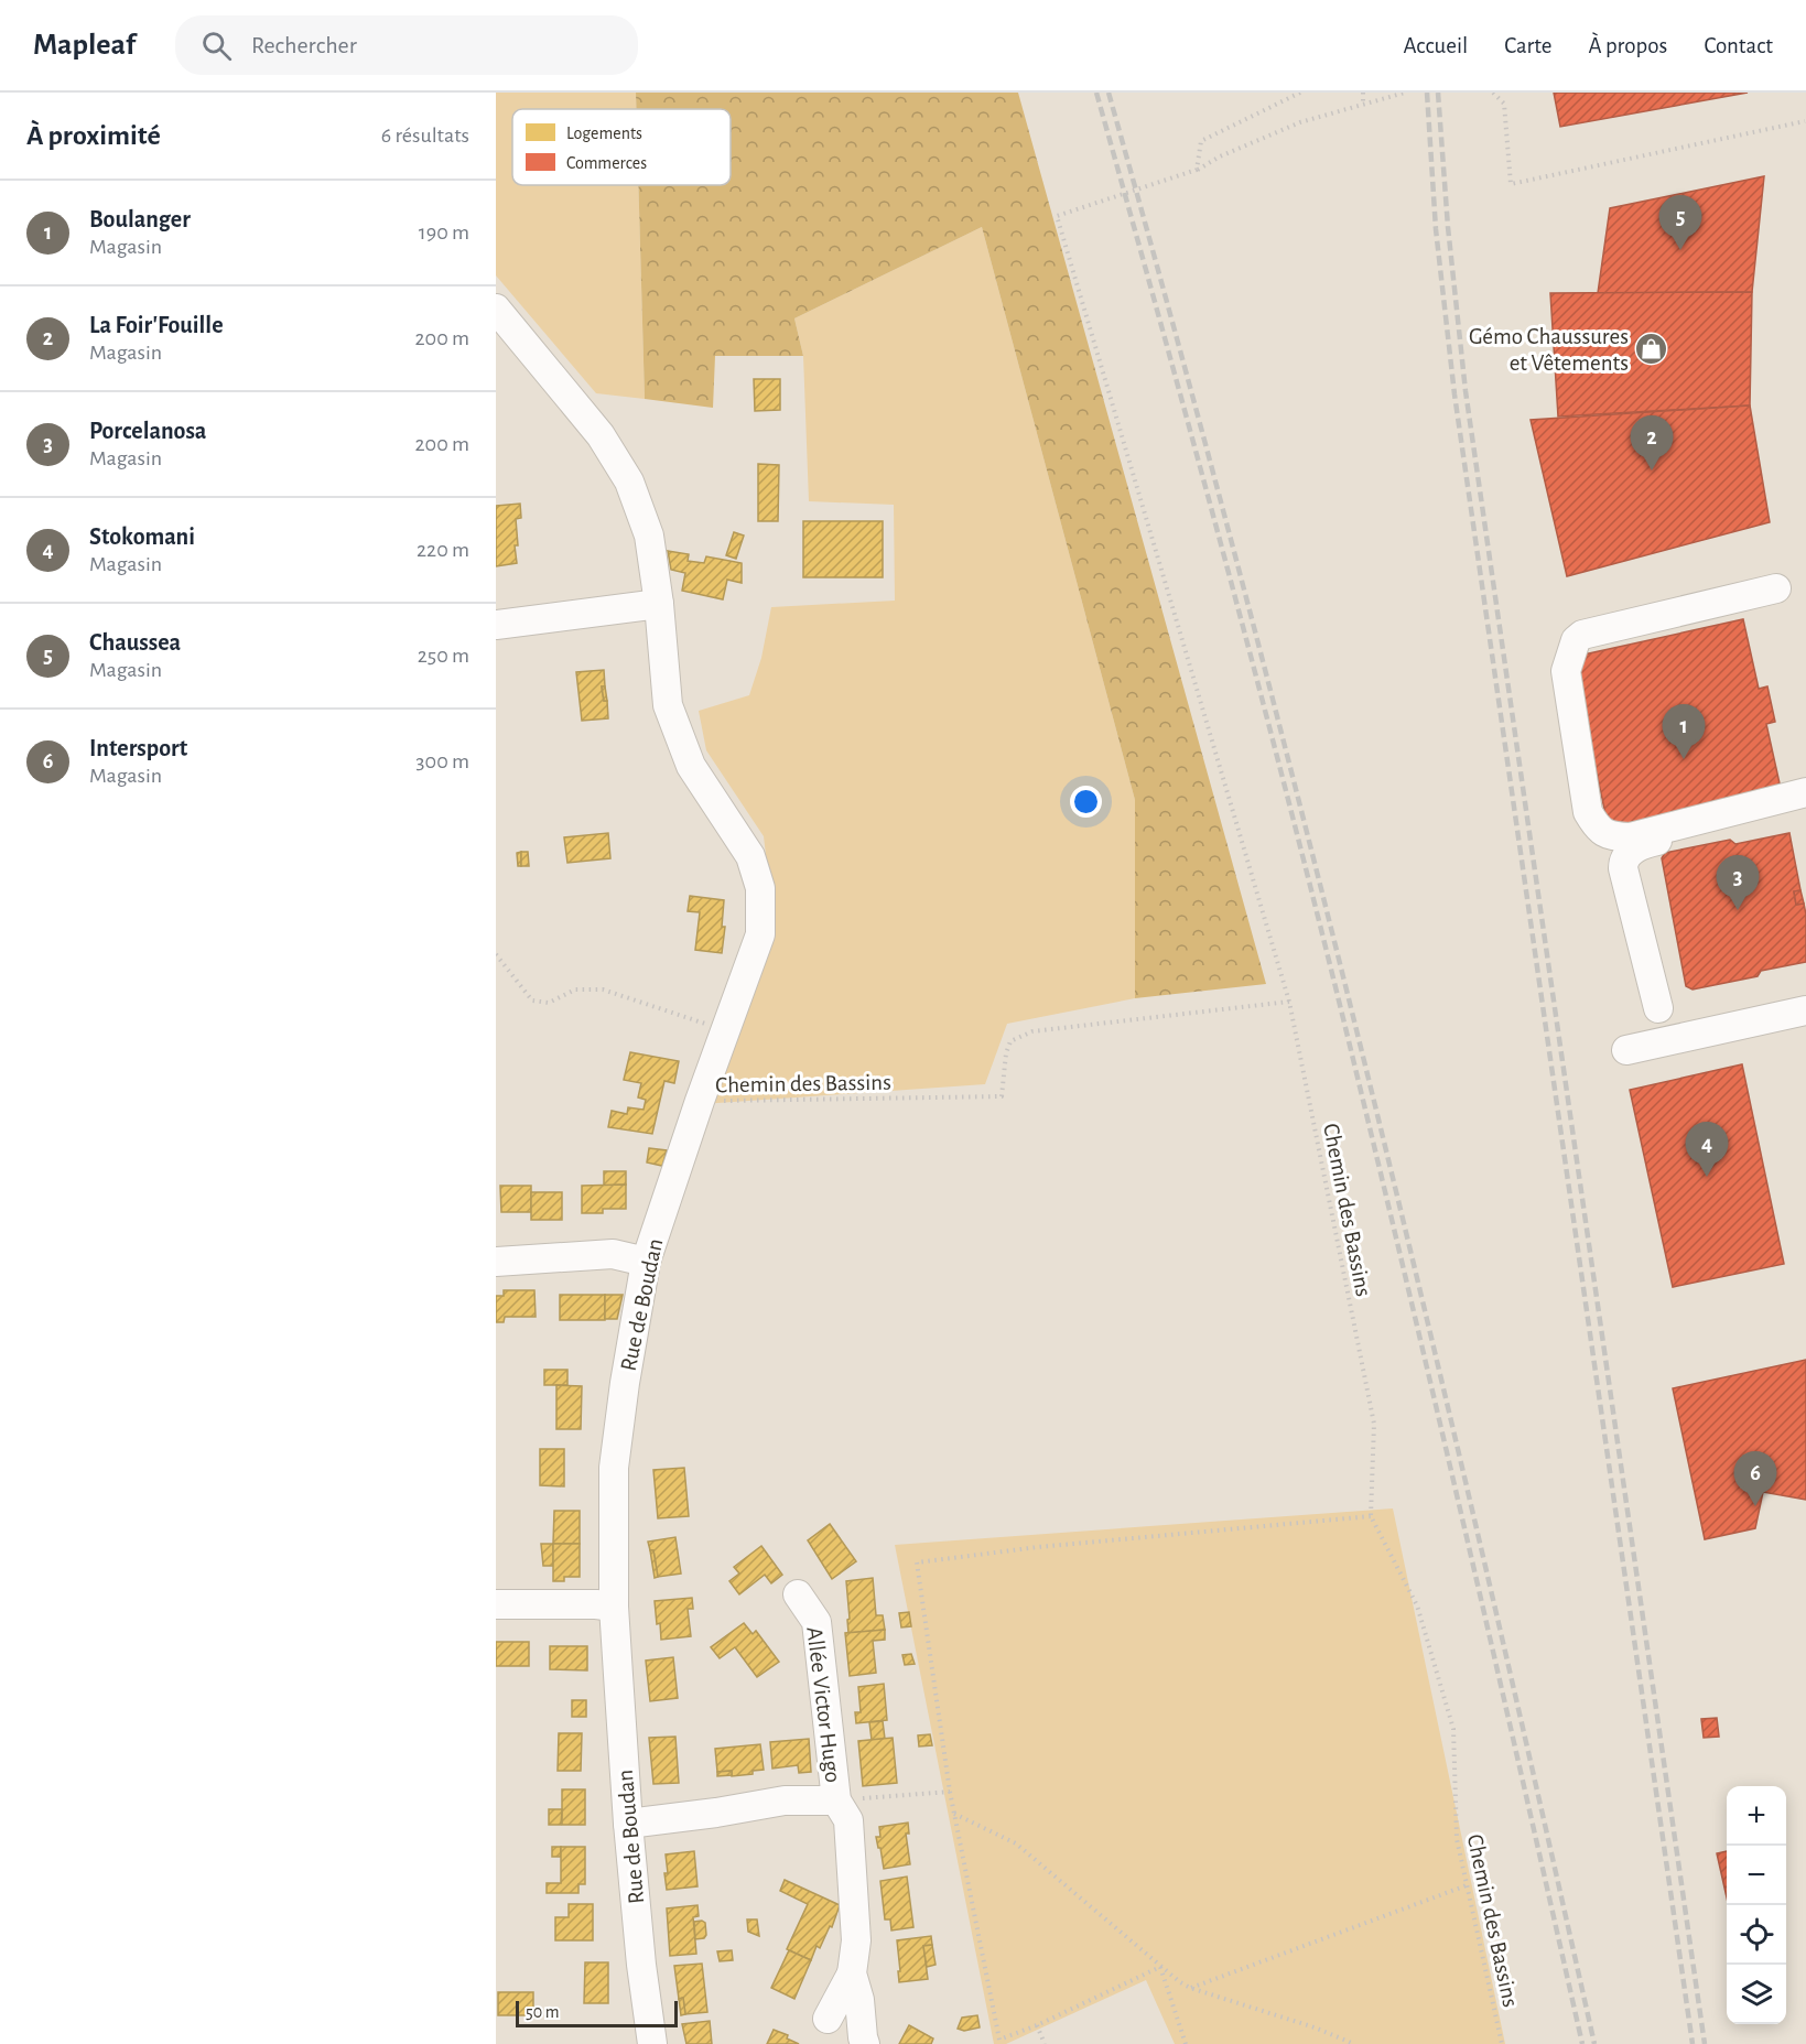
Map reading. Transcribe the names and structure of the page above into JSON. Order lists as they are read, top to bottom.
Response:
{
  "streets": {
    "street": ["Rue de Boudan", "Allée Victor Hugo"],
    "path": ["Chemin des Bassins"]
  },
  "crossings": [
    ["Chemin des Bassins", "Rue de Boudan"]
  ],
  "places": {
    "shop": ["Gémo Chaussures et Vêtements"]
  },
  "legend": ["Logements", "Commerces"],
  "scale_bar": "50 m",
  "page": {
    "header": "Mapleaf",
    "search": "Rechercher",
    "nav": [
      "Accueil",
      "Carte",
      "À propos",
      "Contact"
    ],
    "heading": ["À proximité", "6 résultats"],
    "list": [
      {
        "mark": "1",
        "name": "Boulanger",
        "note": "Magasin",
        "value": "190 m"
      },
      {
        "mark": "2",
        "name": "La Foir'Fouille",
        "note": "Magasin",
        "value": "200 m"
      },
      {
        "mark": "3",
        "name": "Porcelanosa",
        "note": "Magasin",
        "value": "200 m"
      },
      {
        "mark": "4",
        "name": "Stokomani",
        "note": "Magasin",
        "value": "220 m"
      },
      {
        "mark": "5",
        "name": "Chaussea",
        "note": "Magasin",
        "value": "250 m"
      },
      {
        "mark": "6",
        "name": "Intersport",
        "note": "Magasin",
        "value": "300 m"
      }
    ],
    "pins": [
      "5",
      "2",
      "1",
      "3",
      "4",
      "6"
    ],
    "map_buttons": ["+", "−"],
    "scale": "50 m"
  }
}
